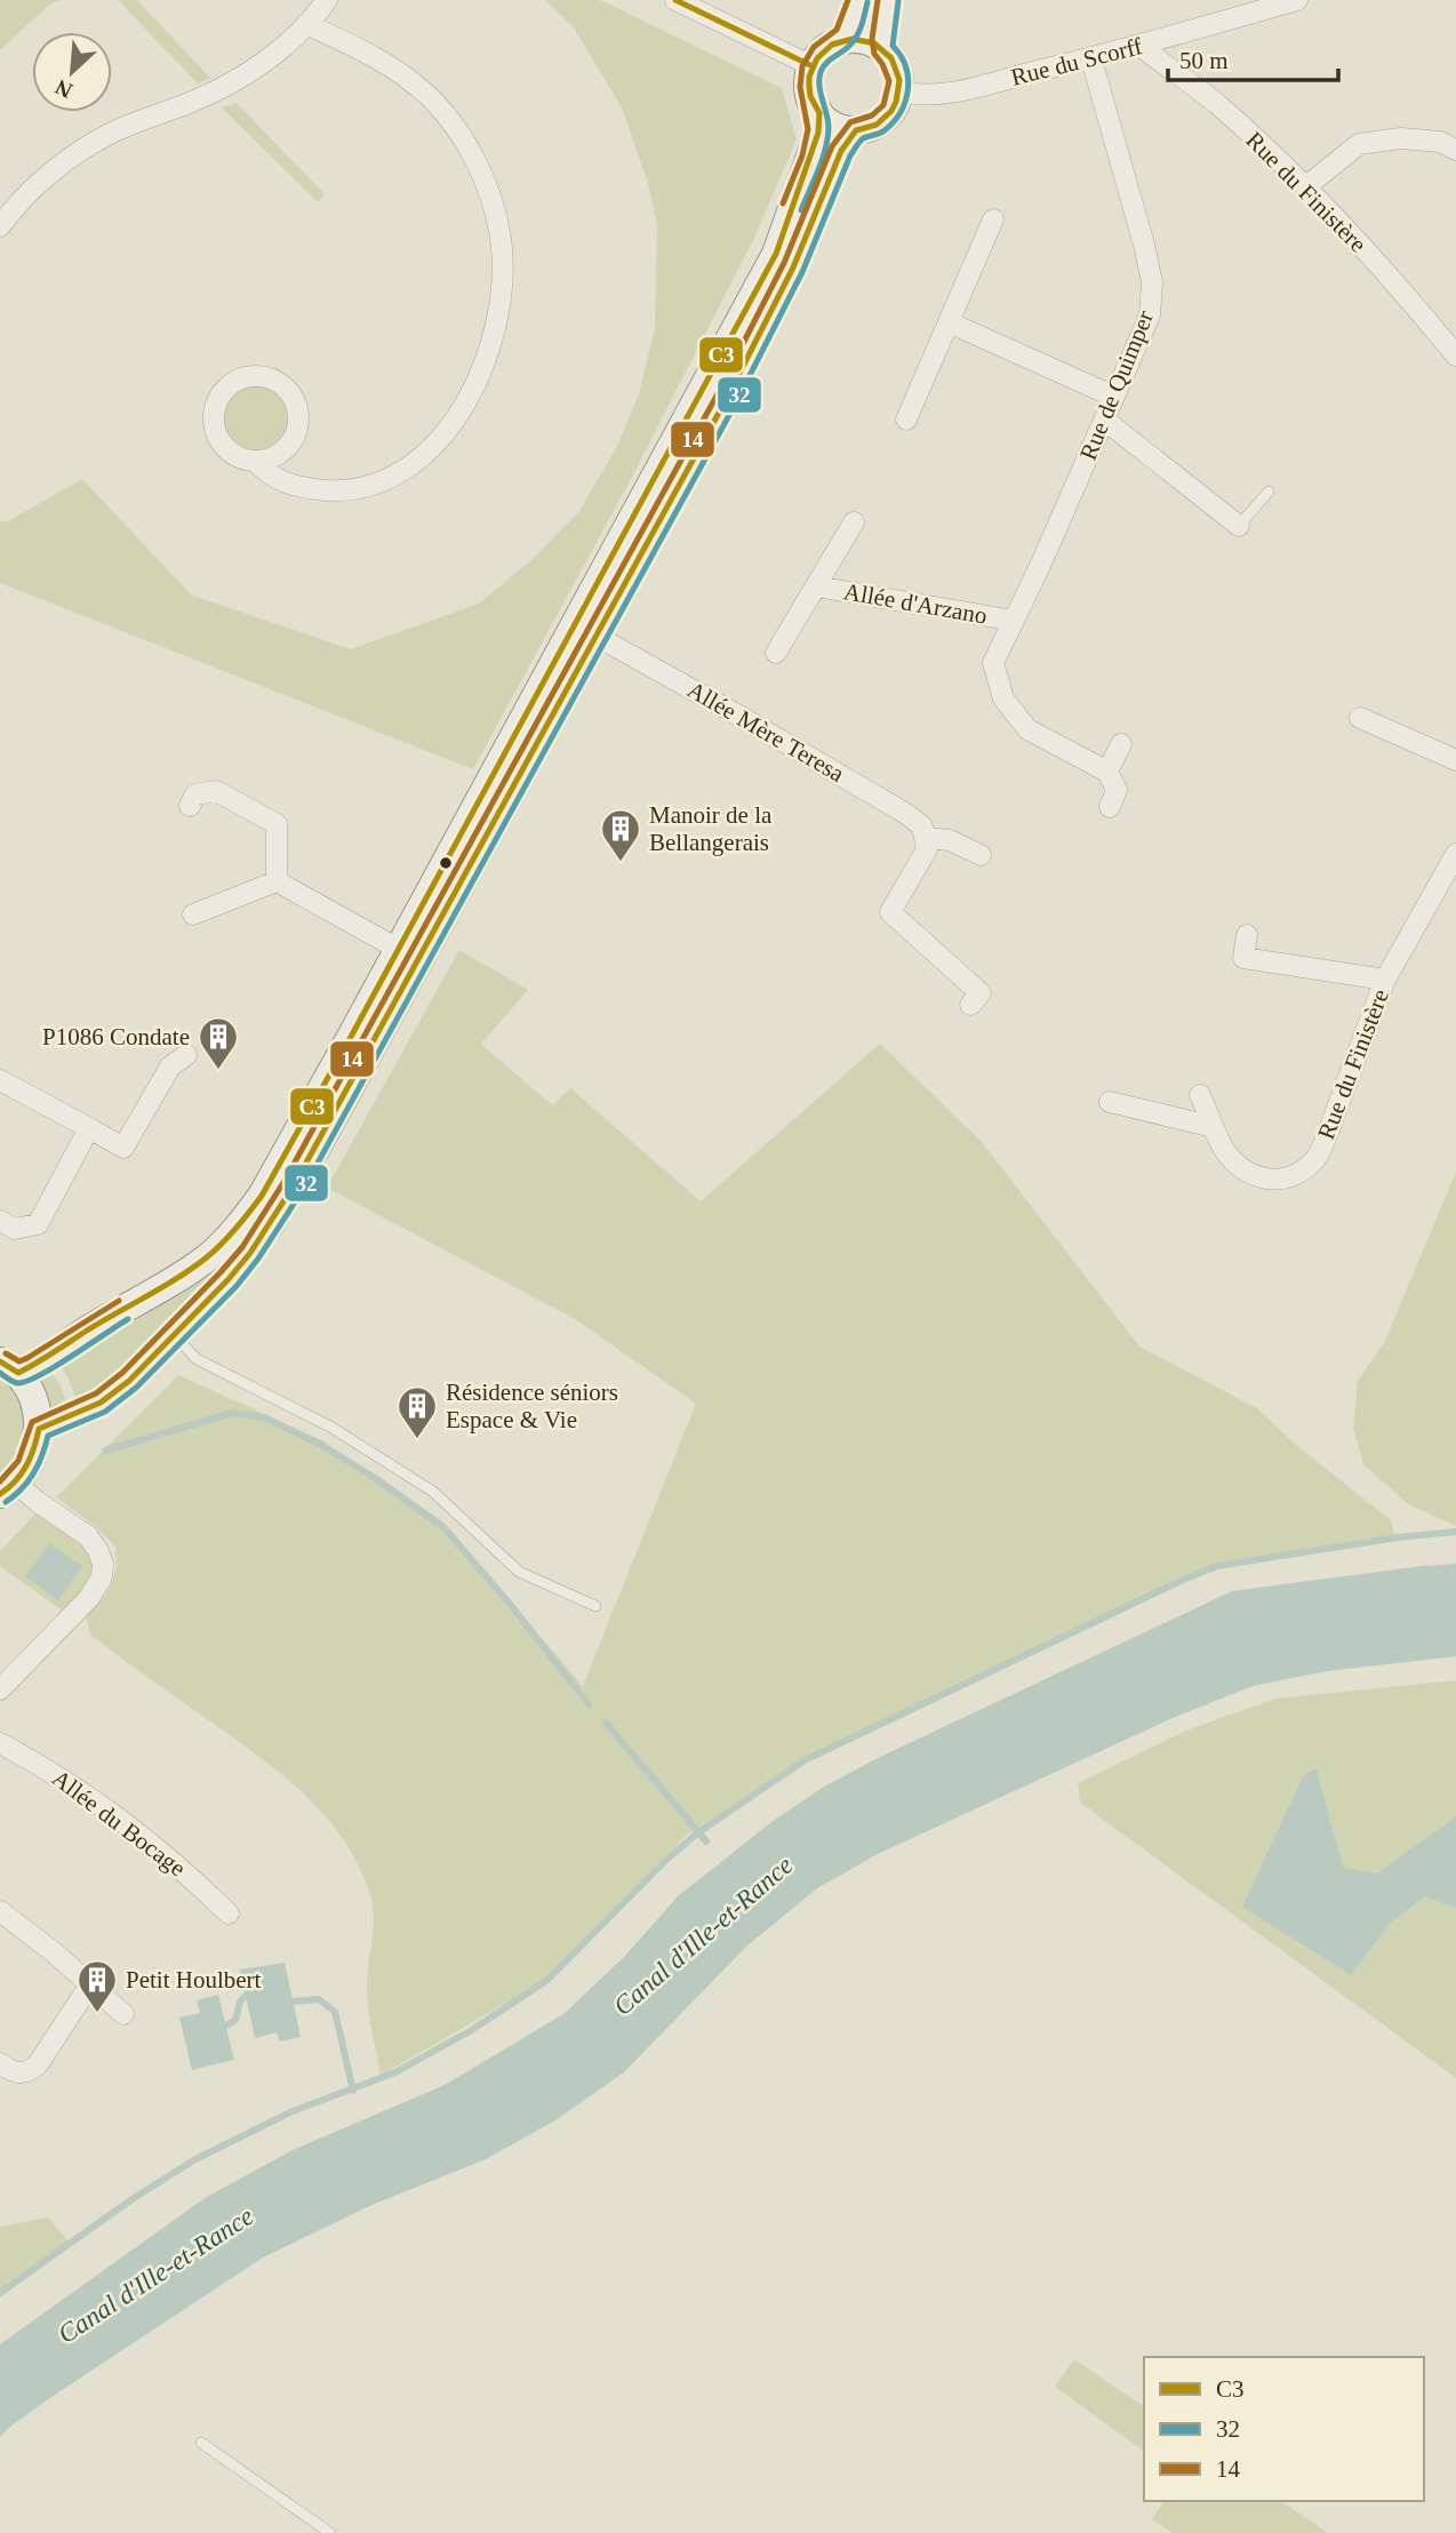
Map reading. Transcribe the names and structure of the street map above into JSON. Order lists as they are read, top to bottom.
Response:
{
  "streets": {
    "street": [
      "Rue du Scorff",
      "Rue du Finistère",
      "Rue de Quimper",
      "Allée d'Arzano",
      "Allée Mère Teresa",
      "Allée du Bocage"
    ]
  },
  "crossings": [
    ["Rue du Scorff", "Rue du Finistère"],
    ["Rue du Scorff", "Rue de Quimper"],
    ["Rue de Quimper", "Allée d'Arzano"]
  ],
  "water": ["Canal d'Ille-et-Rance"],
  "places": {
    "building": [
      "Manoir de la Bellangerais",
      "P1086 Condate",
      "Résidence séniors Espace & Vie",
      "Petit Houlbert"
    ]
  },
  "lines": ["transit line C3", "transit line 14", "transit line 32"],
  "legend": ["C3", "32", "14"],
  "scale_bar": "50 m",
  "north": "bottom left"
}
